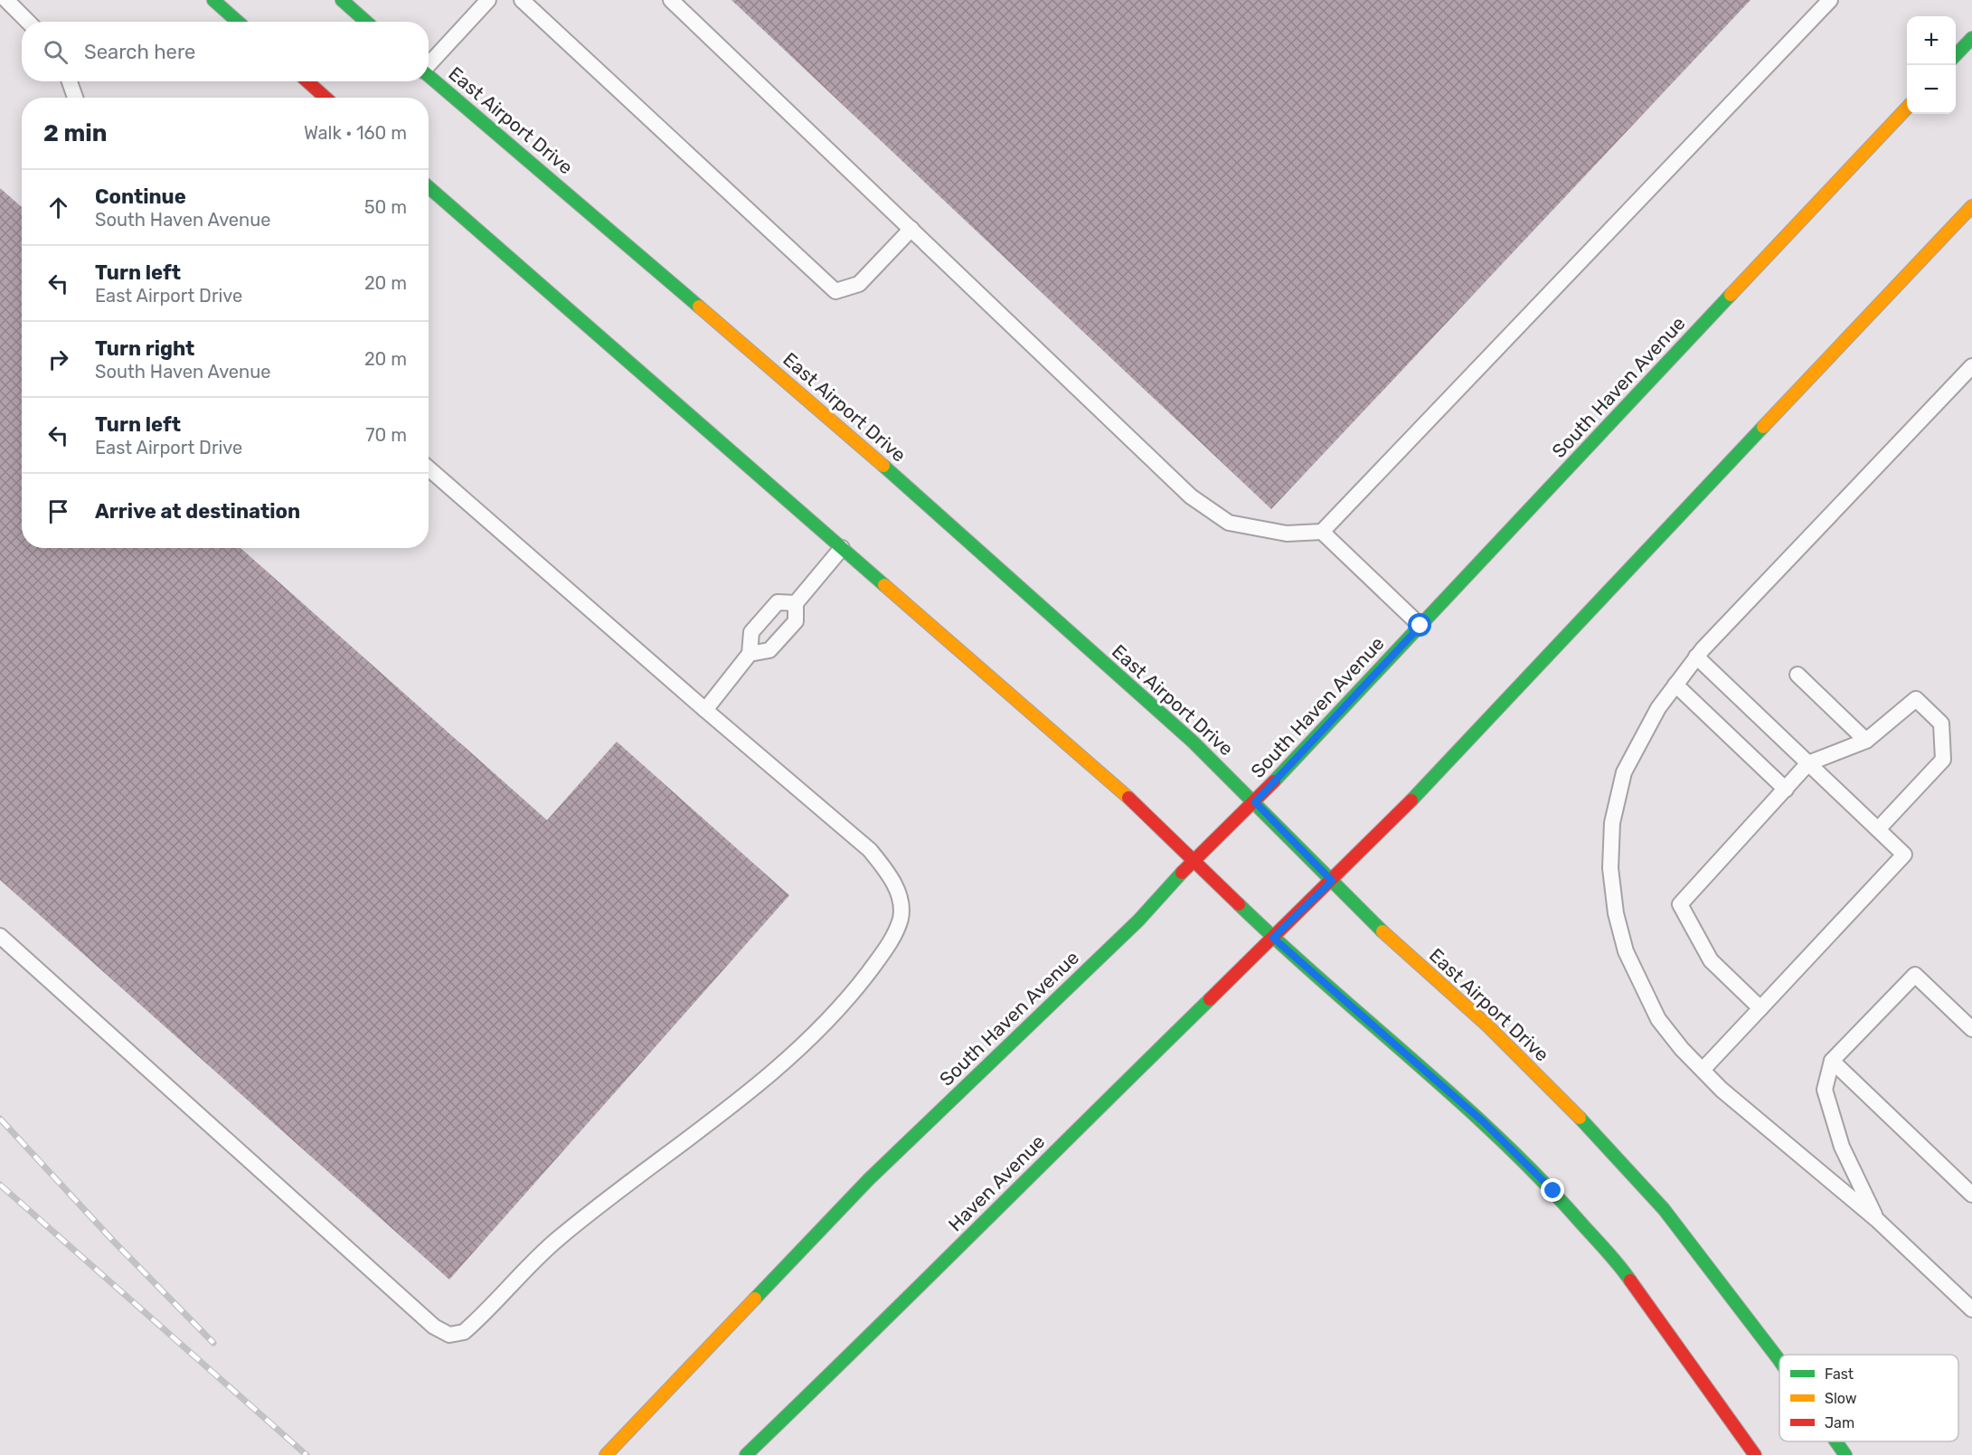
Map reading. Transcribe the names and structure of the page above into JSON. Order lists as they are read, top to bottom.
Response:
{
  "streets": {
    "main road": ["East Airport Drive", "South Haven Avenue", "Haven Avenue"]
  },
  "crossings": [
    ["East Airport Drive", "South Haven Avenue"]
  ],
  "legend": ["Fast", "Slow", "Jam"],
  "page": {
    "map_buttons": ["+", "−"],
    "search": "Search here",
    "heading": ["2 min", "Walk · 160 m"],
    "list": [
      ["Continue", "South Haven Avenue", "50 m"],
      ["Turn left", "East Airport Drive", "20 m"],
      ["Turn right", "South Haven Avenue", "20 m"],
      ["Turn left", "East Airport Drive", "70 m"],
      "Arrive at destination"
    ]
  }
}
